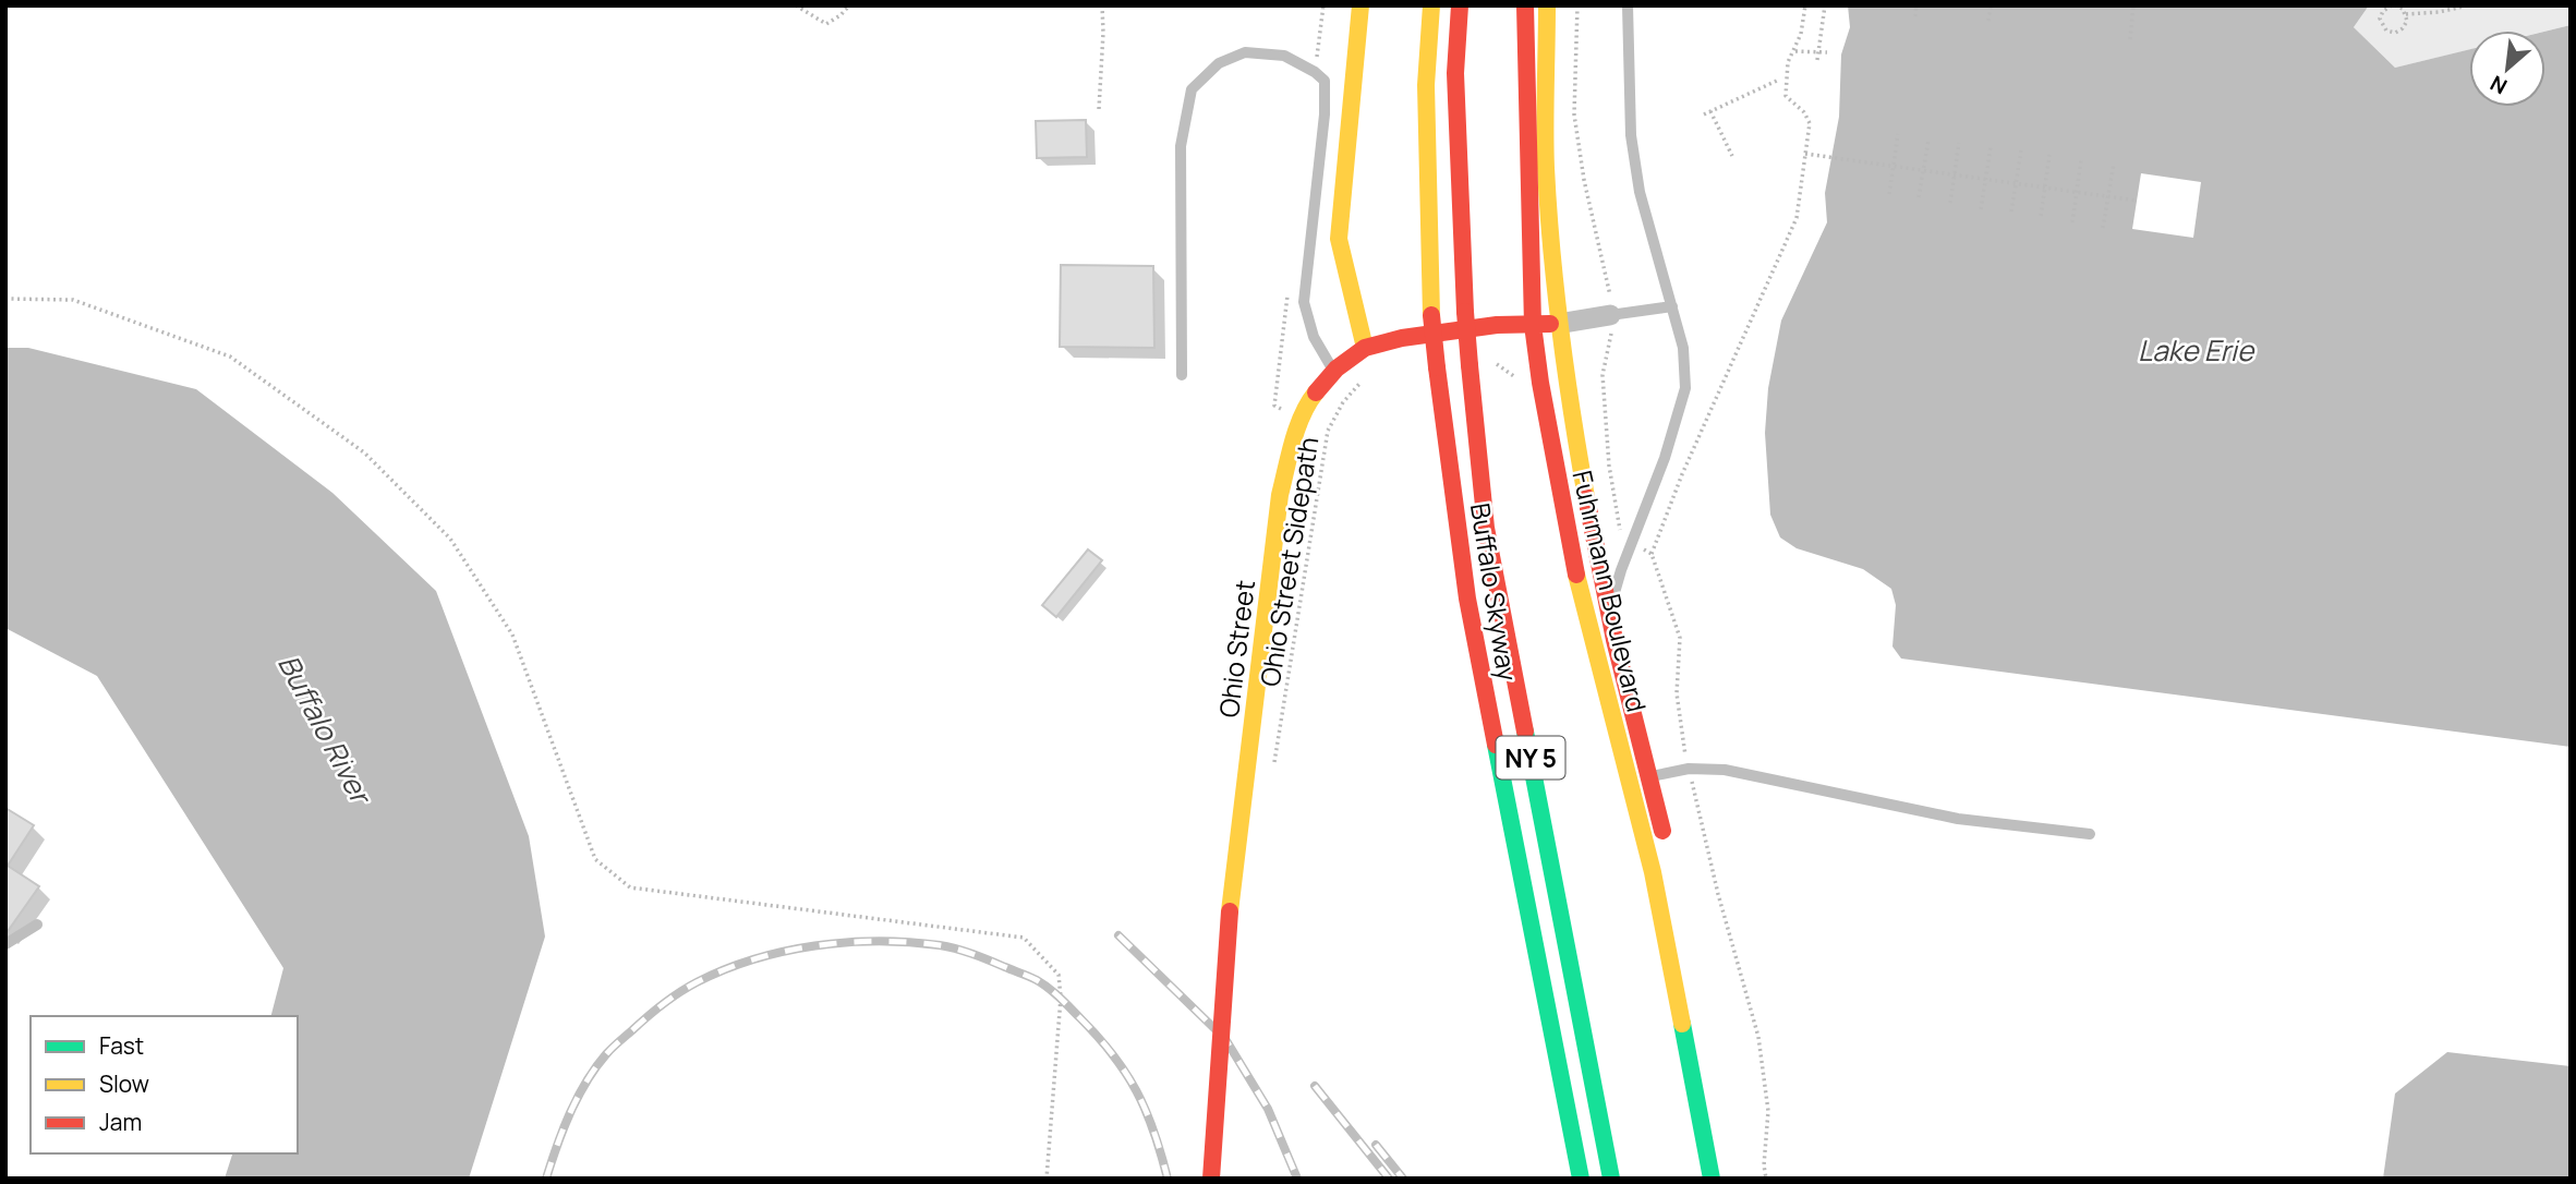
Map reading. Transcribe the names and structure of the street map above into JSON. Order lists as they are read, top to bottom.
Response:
{
  "streets": {
    "main road": [
      "Fuhrmann Boulevard",
      "Buffalo Skyway",
      "Ohio Street",
      "NY 5"
    ],
    "path": ["Ohio Street Sidepath"]
  },
  "crossings": [
    ["Fuhrmann Boulevard", "Ohio Street"]
  ],
  "water": ["Lake Erie", "Buffalo River"],
  "legend": ["Fast", "Slow", "Jam"],
  "north": "bottom left"
}
